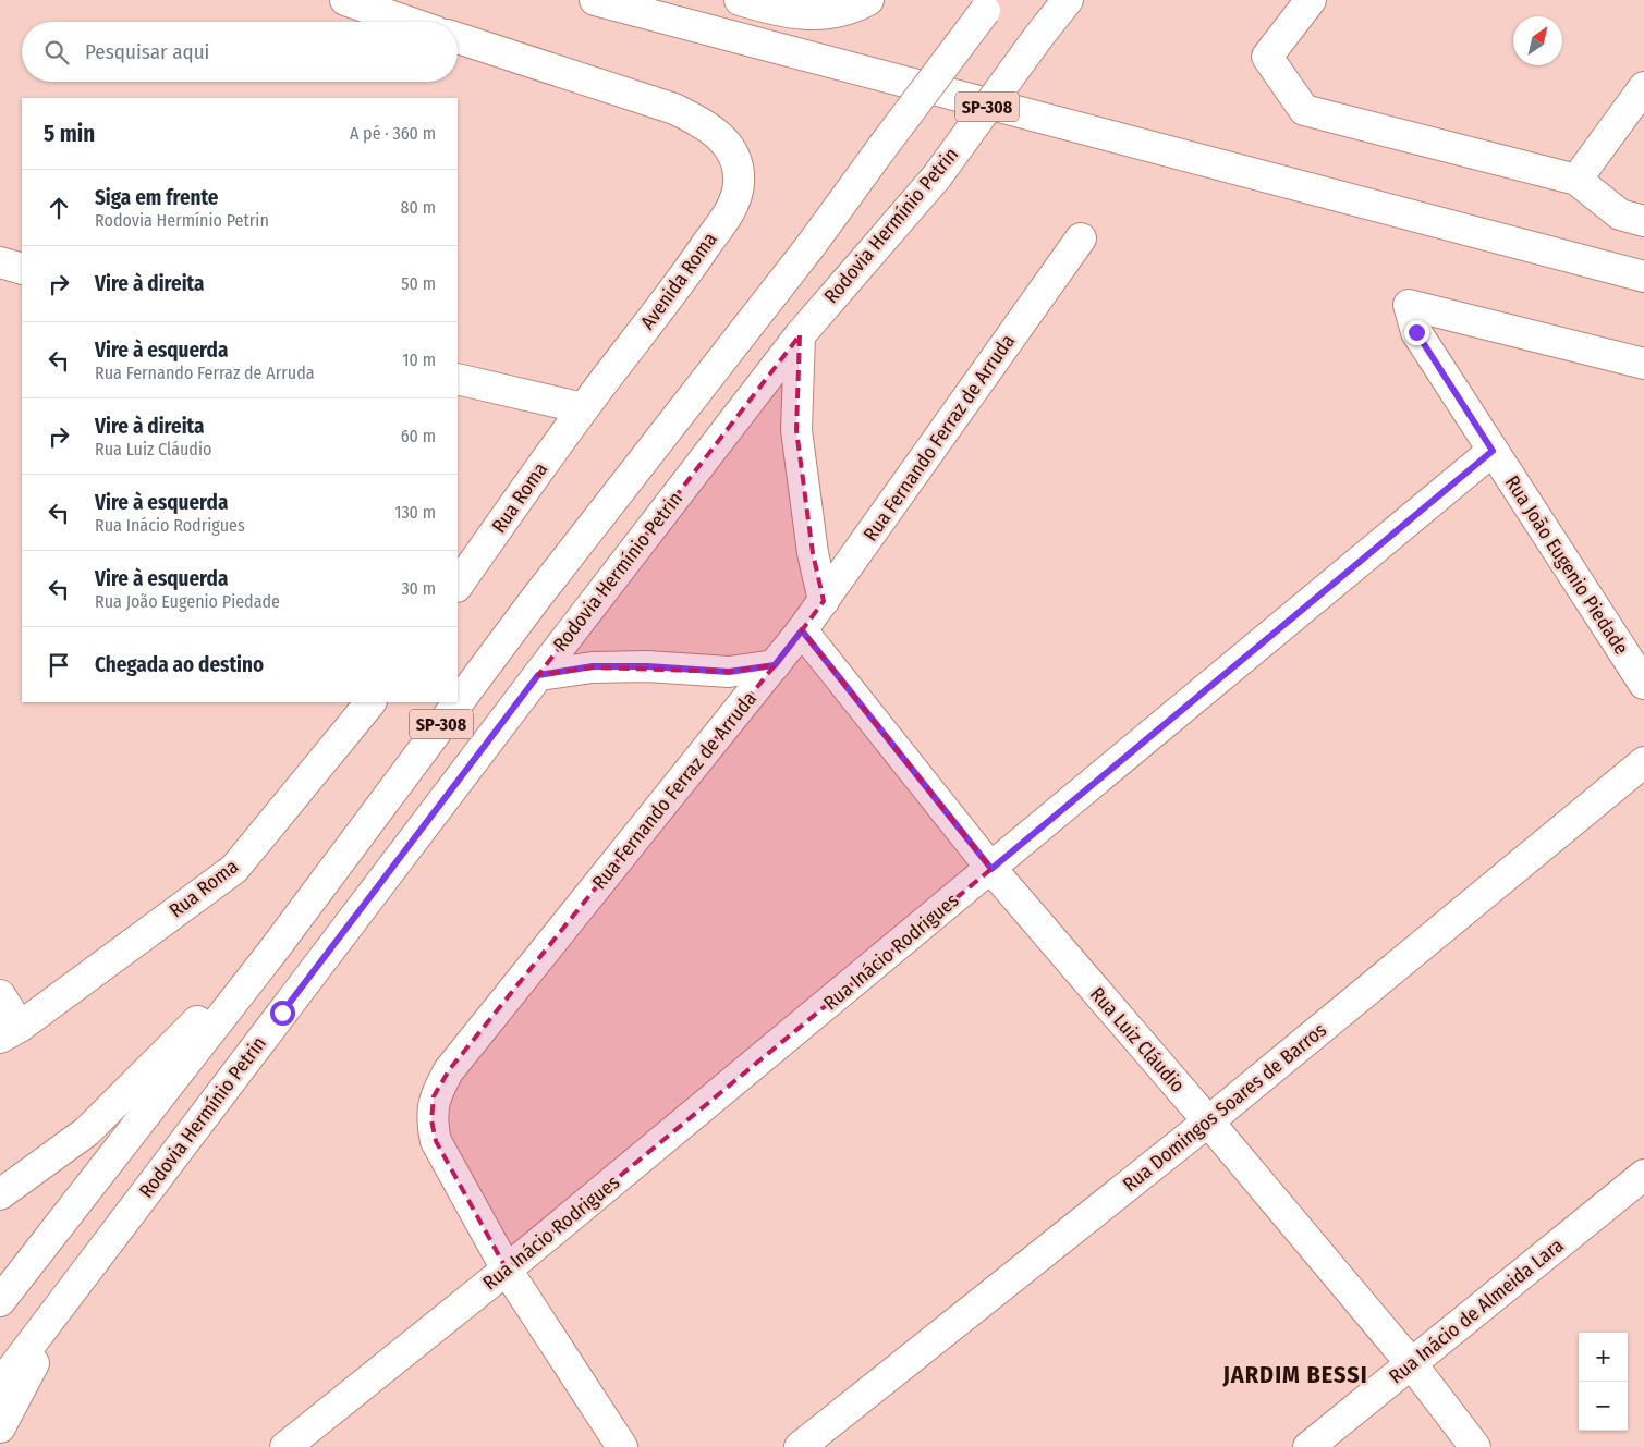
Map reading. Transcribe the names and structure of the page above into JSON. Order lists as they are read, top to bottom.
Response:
{
  "streets": {
    "street": [
      "SP-308",
      "Rodovia Hermínio Petrin",
      "Avenida Roma",
      "Rua Fernando Ferraz de Arruda",
      "Rua Roma",
      "Rua João Eugenio Piedade",
      "Rua Inácio Rodrigues",
      "Rua Luiz Cláudio",
      "Rua Domingos Soares de Barros",
      "Rua Inácio de Almeida Lara"
    ]
  },
  "crossings": [
    ["Avenida Roma", "Rua Roma"],
    ["Rua Fernando Ferraz de Arruda", "Rua Inácio Rodrigues"],
    ["Rua Fernando Ferraz de Arruda", "Rua Luiz Cláudio"],
    ["Rua João Eugenio Piedade", "Rua Inácio Rodrigues"],
    ["Rua Inácio Rodrigues", "Rua Luiz Cláudio"],
    ["Rua Luiz Cláudio", "Rua Domingos Soares de Barros"],
    ["Rua Luiz Cláudio", "Rua Inácio de Almeida Lara"]
  ],
  "districts": ["JARDIM BESSI"],
  "north": "top right",
  "page": {
    "search": "Pesquisar aqui",
    "heading": ["5 min", "A pé · 360 m"],
    "list": [
      ["Siga em frente", "Rodovia Hermínio Petrin", "80 m"],
      ["Vire à direita", "50 m"],
      ["Vire à esquerda", "Rua Fernando Ferraz de Arruda", "10 m"],
      ["Vire à direita", "Rua Luiz Cláudio", "60 m"],
      ["Vire à esquerda", "Rua Inácio Rodrigues", "130 m"],
      ["Vire à esquerda", "Rua João Eugenio Piedade", "30 m"],
      "Chegada ao destino"
    ],
    "map_buttons": ["+", "−"]
  }
}
